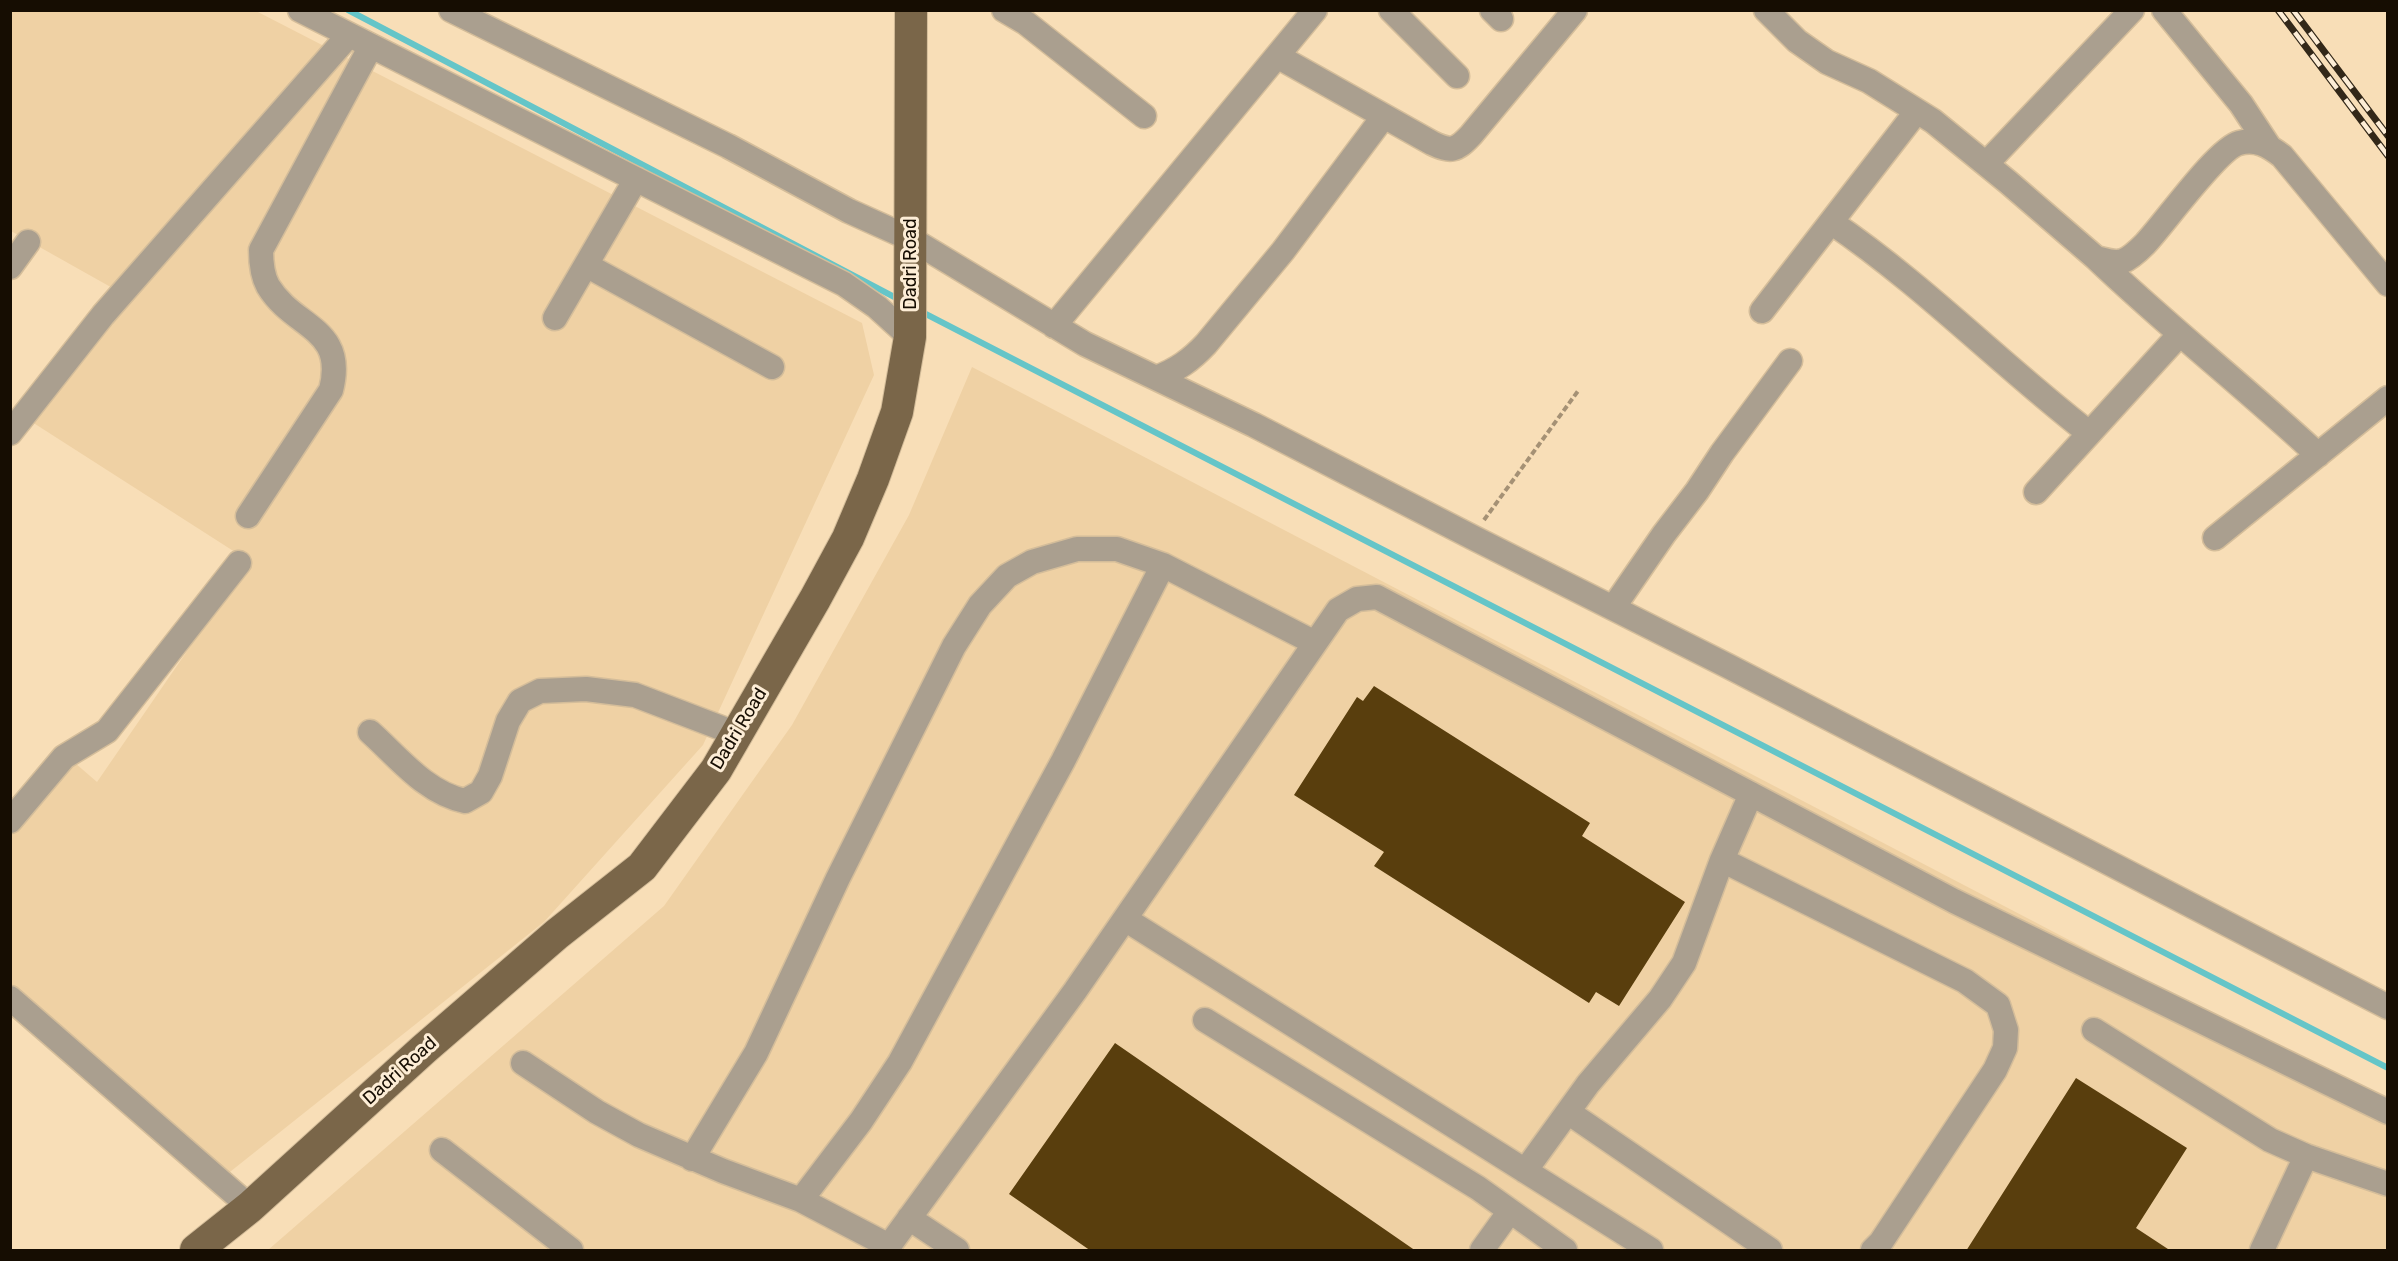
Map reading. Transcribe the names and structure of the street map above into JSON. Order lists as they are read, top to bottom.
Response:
{
  "streets": {
    "main road": ["Dadri Road"]
  }
}
